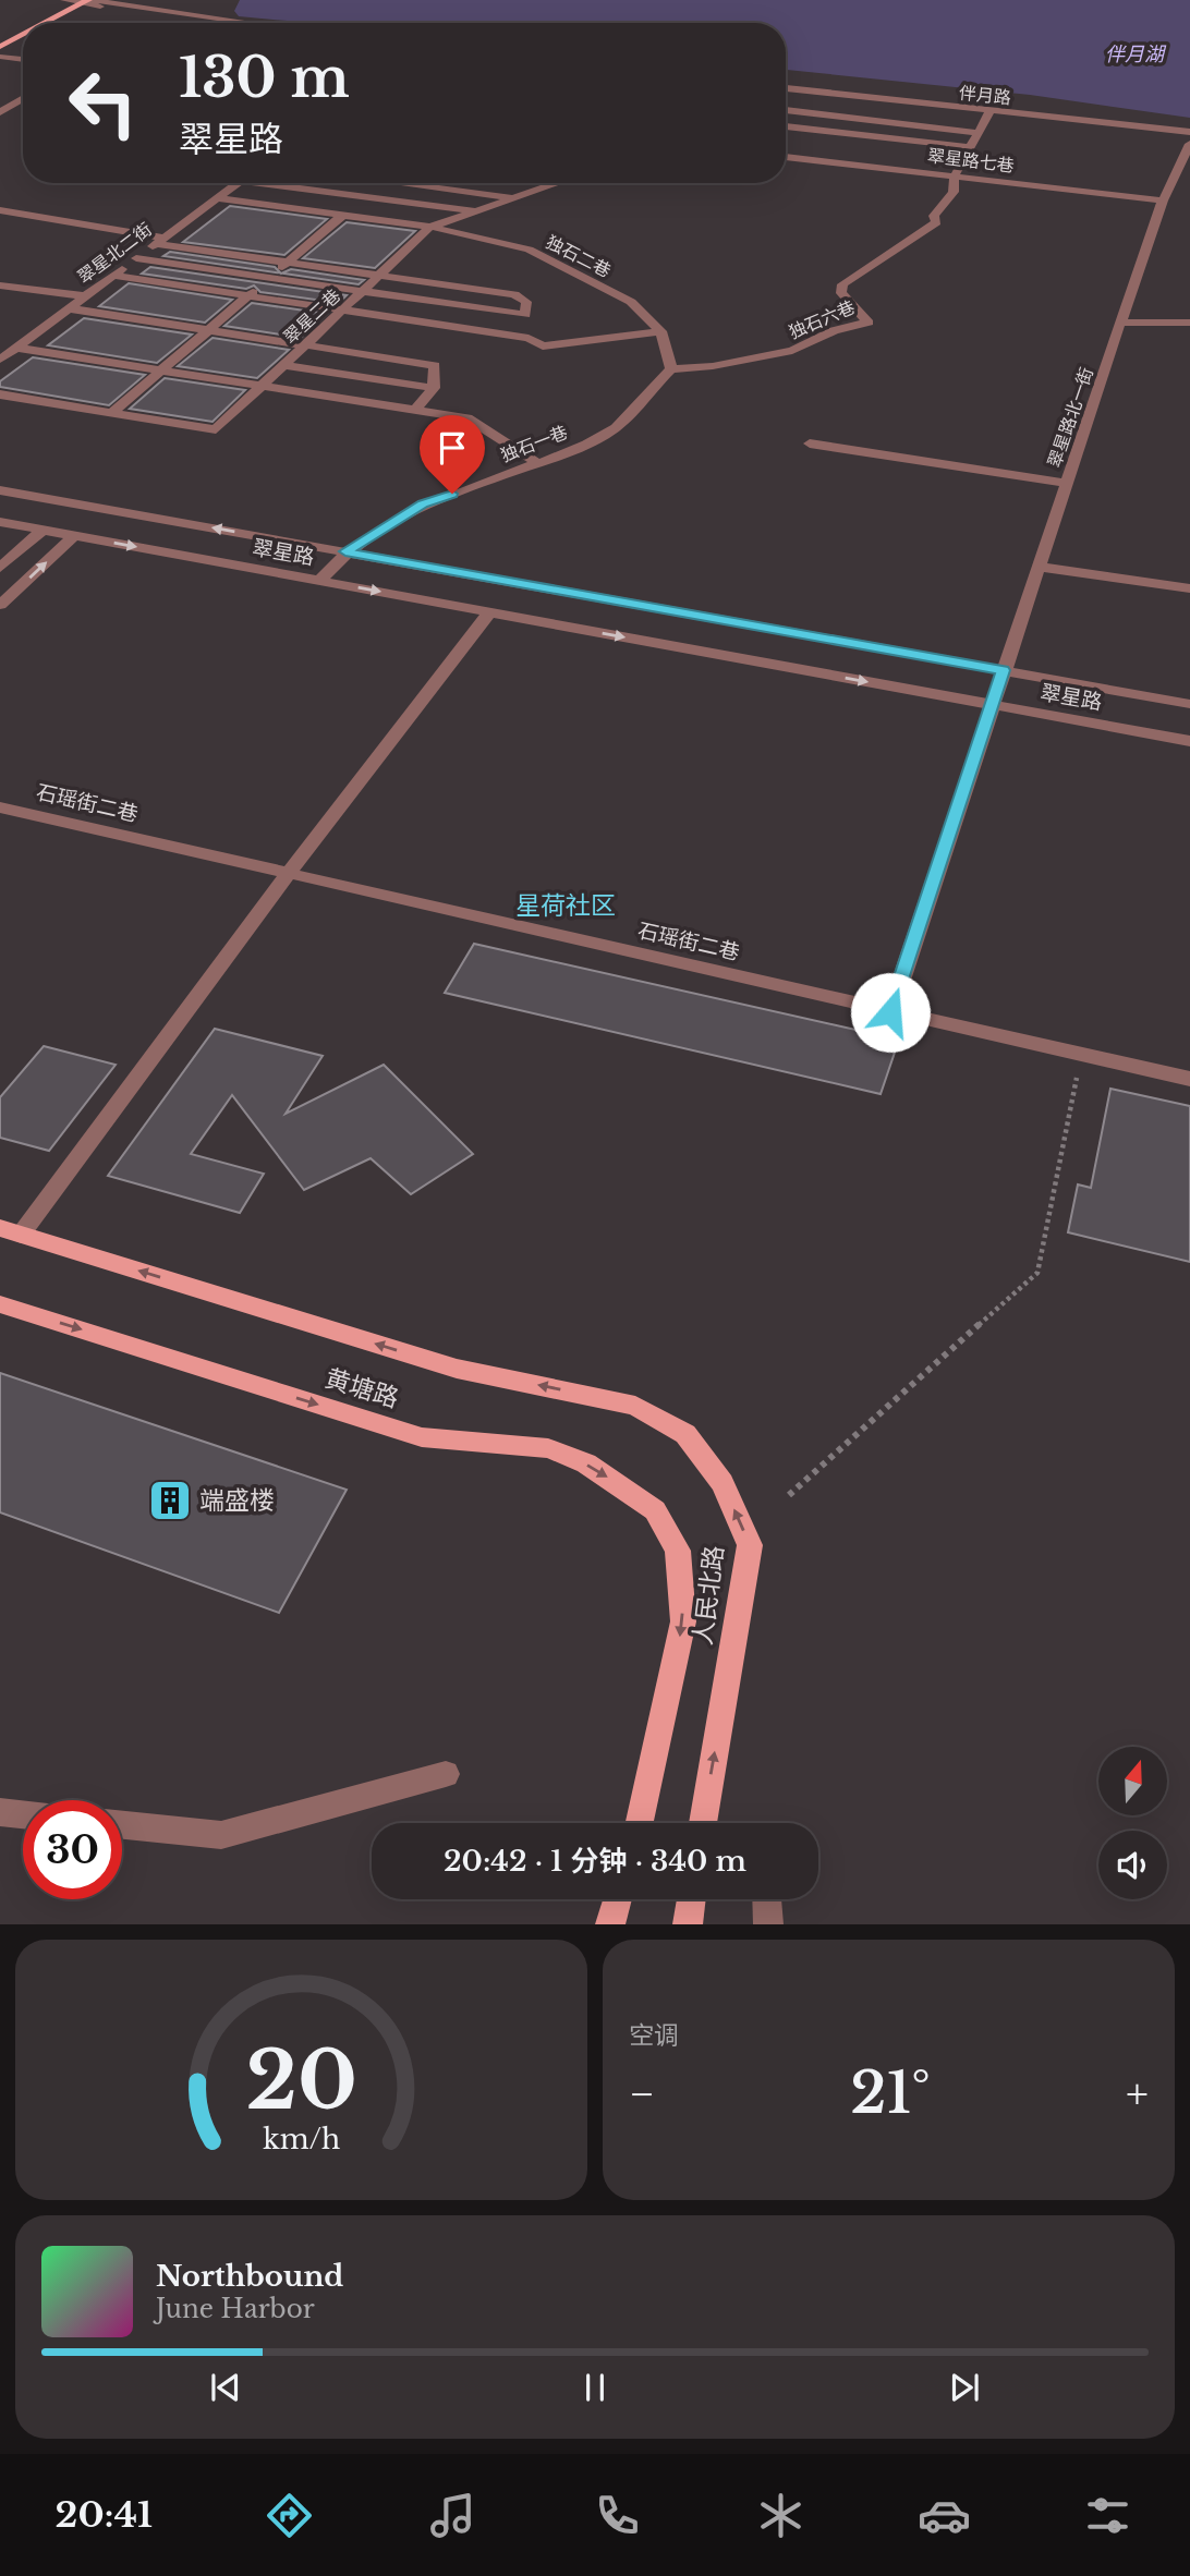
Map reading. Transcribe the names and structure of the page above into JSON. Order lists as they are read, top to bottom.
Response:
{
  "streets": {
    "main road": ["黄塘路", "人民北路"],
    "street": [
      "伴月路",
      "翠星路七巷",
      "翠星北二街",
      "独石二巷",
      "翠星二巷",
      "独石六巷",
      "翠星路北一街",
      "独石一巷",
      "翠星路",
      "石瑶街二巷"
    ]
  },
  "crossings": [
    ["翠星路七巷", "独石六巷"],
    ["翠星路七巷", "翠星路北一街"],
    ["翠星北二街", "独石二巷"],
    ["独石二巷", "翠星二巷"],
    ["独石二巷", "独石六巷"],
    ["独石二巷", "独石一巷"],
    ["独石六巷", "独石一巷"],
    ["翠星路北一街", "翠星路"],
    ["翠星路北一街", "石瑶街二巷"],
    ["独石一巷", "翠星路"],
    ["黄塘路", "人民北路"]
  ],
  "one_way": ["黄塘路"],
  "districts": ["星荷社区"],
  "water": ["伴月湖"],
  "places": {
    "building": ["端盛楼"]
  },
  "north": "top",
  "page": {
    "turn": ["130 m", "翠星路"],
    "limit": "30",
    "trip": "20:42 · 1 分钟 · 340 m",
    "tile": "空调",
    "heat": ["−", "21°", "+"],
    "song": ["Northbound", "June Harbor"],
    "tabs": "20:41",
    "gauge": ["20", "km/h"]
  }
}
